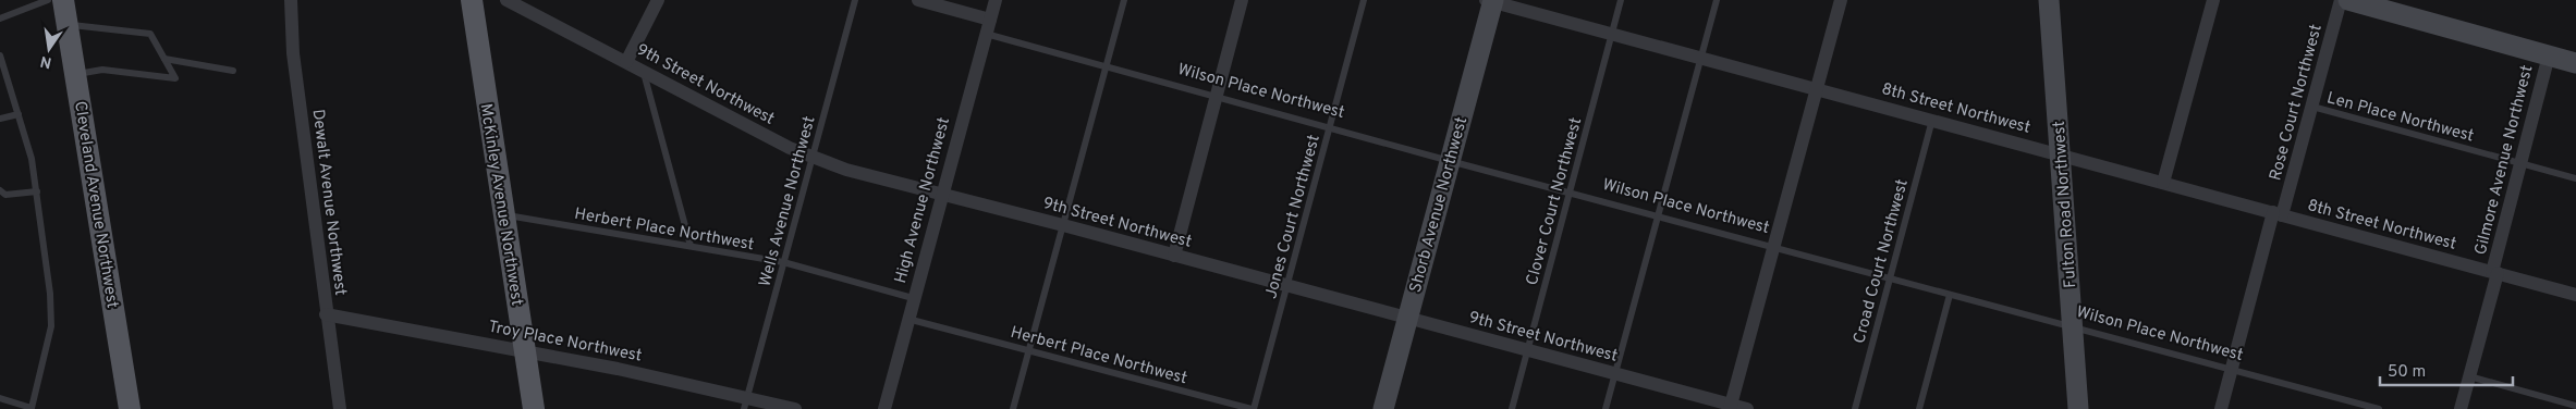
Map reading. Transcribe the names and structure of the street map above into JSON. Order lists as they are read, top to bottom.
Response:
{
  "streets": {
    "main road": ["Cleveland Avenue Northwest", "McKinley Avenue Northwest"],
    "street": [
      "9th Street Northwest",
      "Rose Court Northwest",
      "8th Street Northwest",
      "Gilmore Avenue Northwest",
      "High Avenue Northwest",
      "Dewalt Avenue Northwest",
      "Shorb Avenue Northwest",
      "Fulton Road Northwest",
      "Troy Place Northwest"
    ],
    "lane": [
      "Wilson Place Northwest",
      "Len Place Northwest",
      "Wells Avenue Northwest",
      "Clover Court Northwest",
      "Jones Court Northwest",
      "Herbert Place Northwest",
      "Croad Court Northwest"
    ]
  },
  "crossings": [
    ["9th Street Northwest", "High Avenue Northwest"],
    ["9th Street Northwest", "Wells Avenue Northwest"],
    ["9th Street Northwest", "Clover Court Northwest"],
    ["9th Street Northwest", "Shorb Avenue Northwest"],
    ["9th Street Northwest", "Jones Court Northwest"],
    ["Wilson Place Northwest", "Rose Court Northwest"],
    ["Wilson Place Northwest", "High Avenue Northwest"],
    ["Wilson Place Northwest", "Clover Court Northwest"],
    ["Wilson Place Northwest", "Shorb Avenue Northwest"],
    ["Wilson Place Northwest", "Fulton Road Northwest"],
    ["Wilson Place Northwest", "Jones Court Northwest"],
    ["Wilson Place Northwest", "Croad Court Northwest"],
    ["Rose Court Northwest", "8th Street Northwest"],
    ["Rose Court Northwest", "Len Place Northwest"],
    ["8th Street Northwest", "Gilmore Avenue Northwest"],
    ["8th Street Northwest", "Clover Court Northwest"],
    ["8th Street Northwest", "Shorb Avenue Northwest"],
    ["8th Street Northwest", "Fulton Road Northwest"],
    ["8th Street Northwest", "Croad Court Northwest"],
    ["Len Place Northwest", "Gilmore Avenue Northwest"],
    ["High Avenue Northwest", "Herbert Place Northwest"],
    ["Wells Avenue Northwest", "Herbert Place Northwest"],
    ["Wells Avenue Northwest", "Troy Place Northwest"],
    ["Dewalt Avenue Northwest", "Troy Place Northwest"],
    ["McKinley Avenue Northwest", "Herbert Place Northwest"],
    ["McKinley Avenue Northwest", "Troy Place Northwest"],
    ["Jones Court Northwest", "Herbert Place Northwest"]
  ],
  "scale_bar": "50 m",
  "north": "bottom"
}
